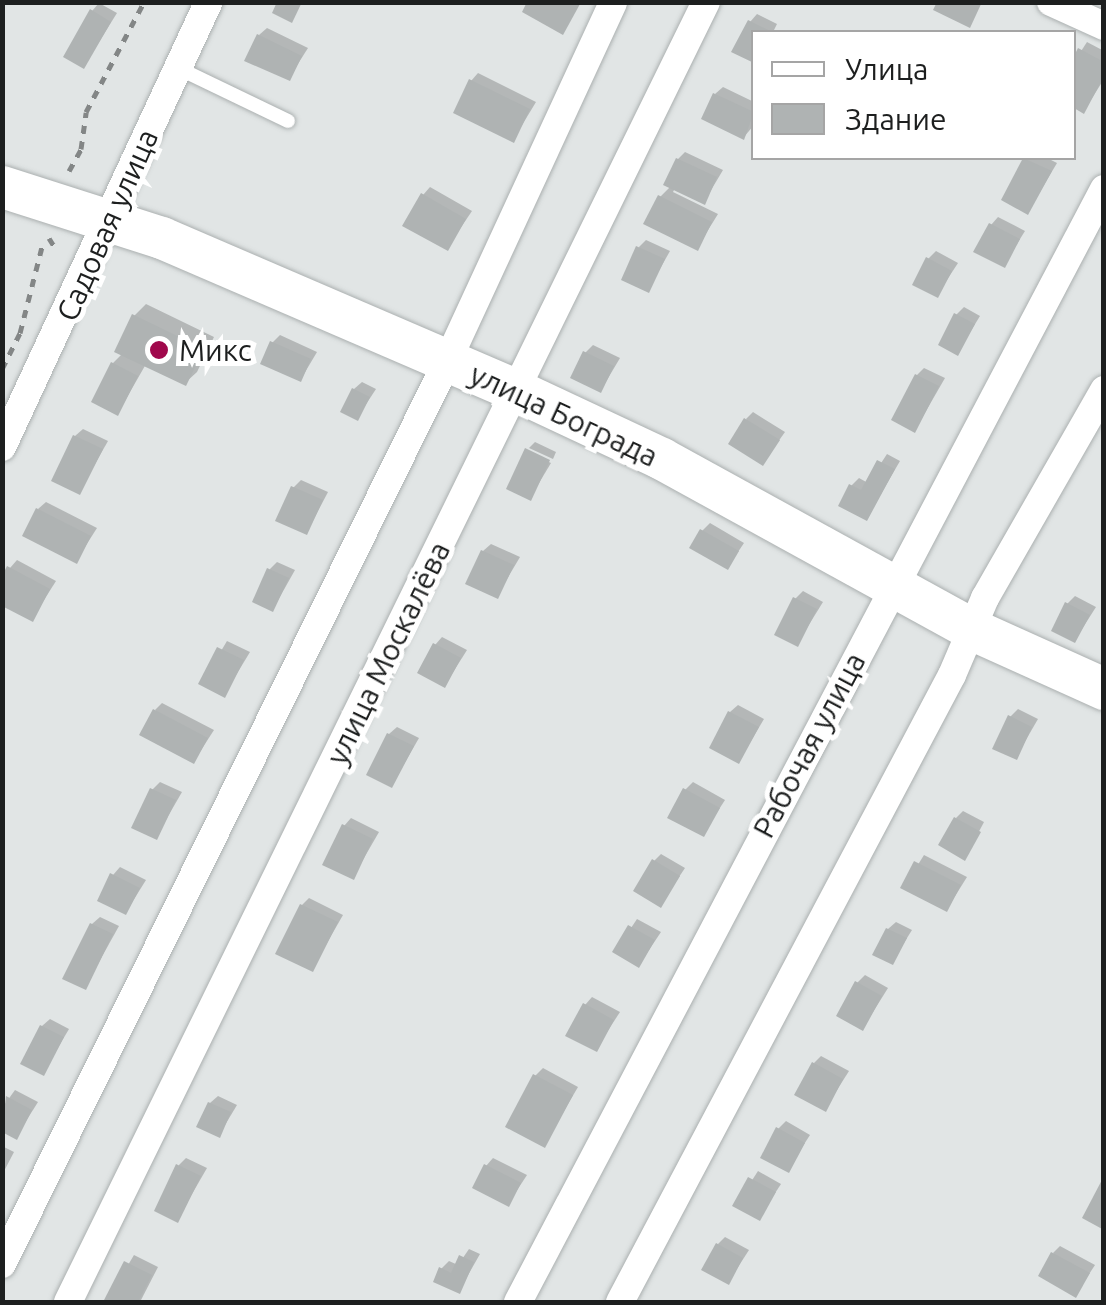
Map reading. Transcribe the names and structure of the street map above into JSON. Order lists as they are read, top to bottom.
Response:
{
  "streets": {
    "main road": ["улица Бограда"],
    "street": ["Садовая улица", "улица Москалёва", "Рабочая улица"]
  },
  "crossings": [
    ["Садовая улица", "улица Бограда"],
    ["улица Бограда", "улица Москалёва"],
    ["улица Бограда", "Рабочая улица"]
  ],
  "places": ["Микс"],
  "legend": ["Улица", "Здание"]
}
